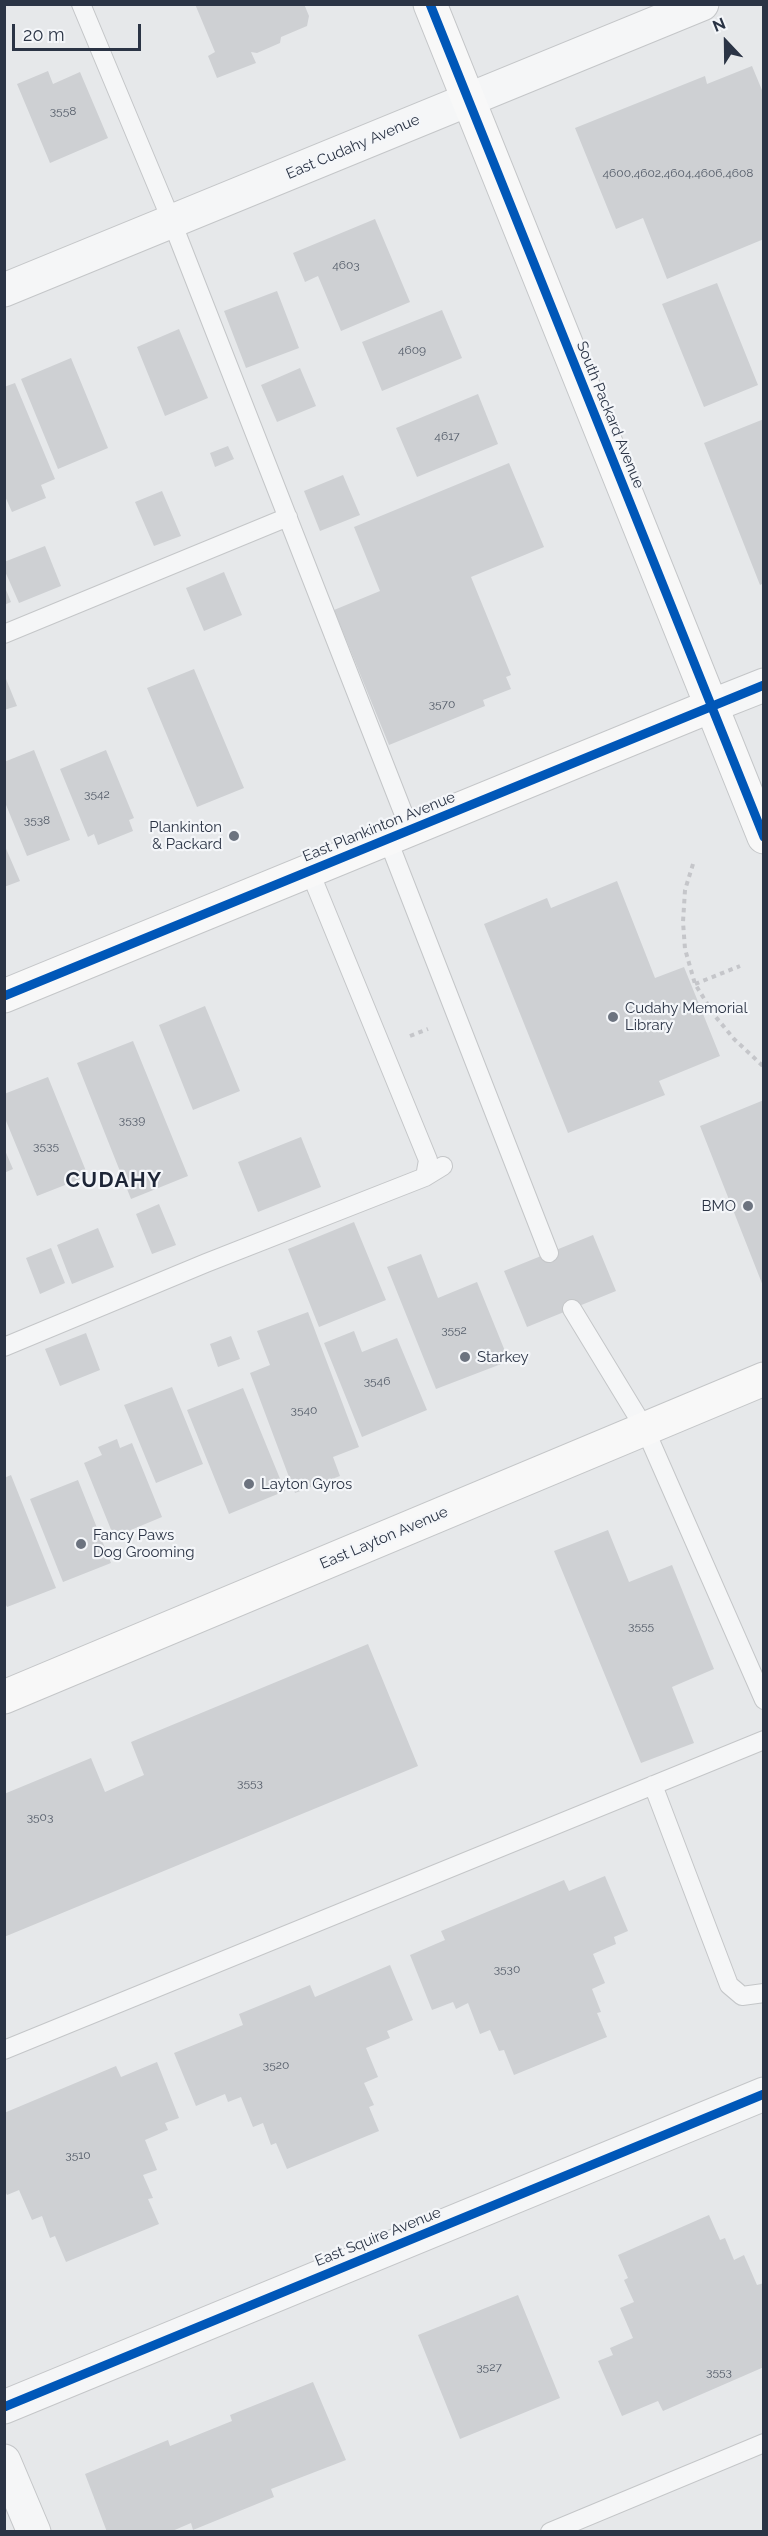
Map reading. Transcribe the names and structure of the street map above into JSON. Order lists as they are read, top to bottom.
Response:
{
  "streets": {
    "street": [
      "East Cudahy Avenue",
      "South Packard Avenue",
      "East Plankinton Avenue",
      "East Layton Avenue",
      "East Squire Avenue"
    ]
  },
  "crossings": [
    ["East Cudahy Avenue", "South Packard Avenue"],
    ["South Packard Avenue", "East Plankinton Avenue"]
  ],
  "districts": ["CUDAHY"],
  "places": [
    "Plankinton & Packard",
    "Cudahy Memorial Library",
    "BMO",
    "Starkey",
    "Layton Gyros",
    "Fancy Paws Dog Grooming"
  ],
  "house_numbers": [
    "3558",
    "4600,4602,4604,4606,4608",
    "4603",
    "4609",
    "4617",
    "3570",
    "3542",
    "3538",
    "3539",
    "3535",
    "3552",
    "3546",
    "3540",
    "3555",
    "3553",
    "3503",
    "3530",
    "3520",
    "3510",
    "3527",
    "3553"
  ],
  "scale_bar": "20 m",
  "north": "top"
}
